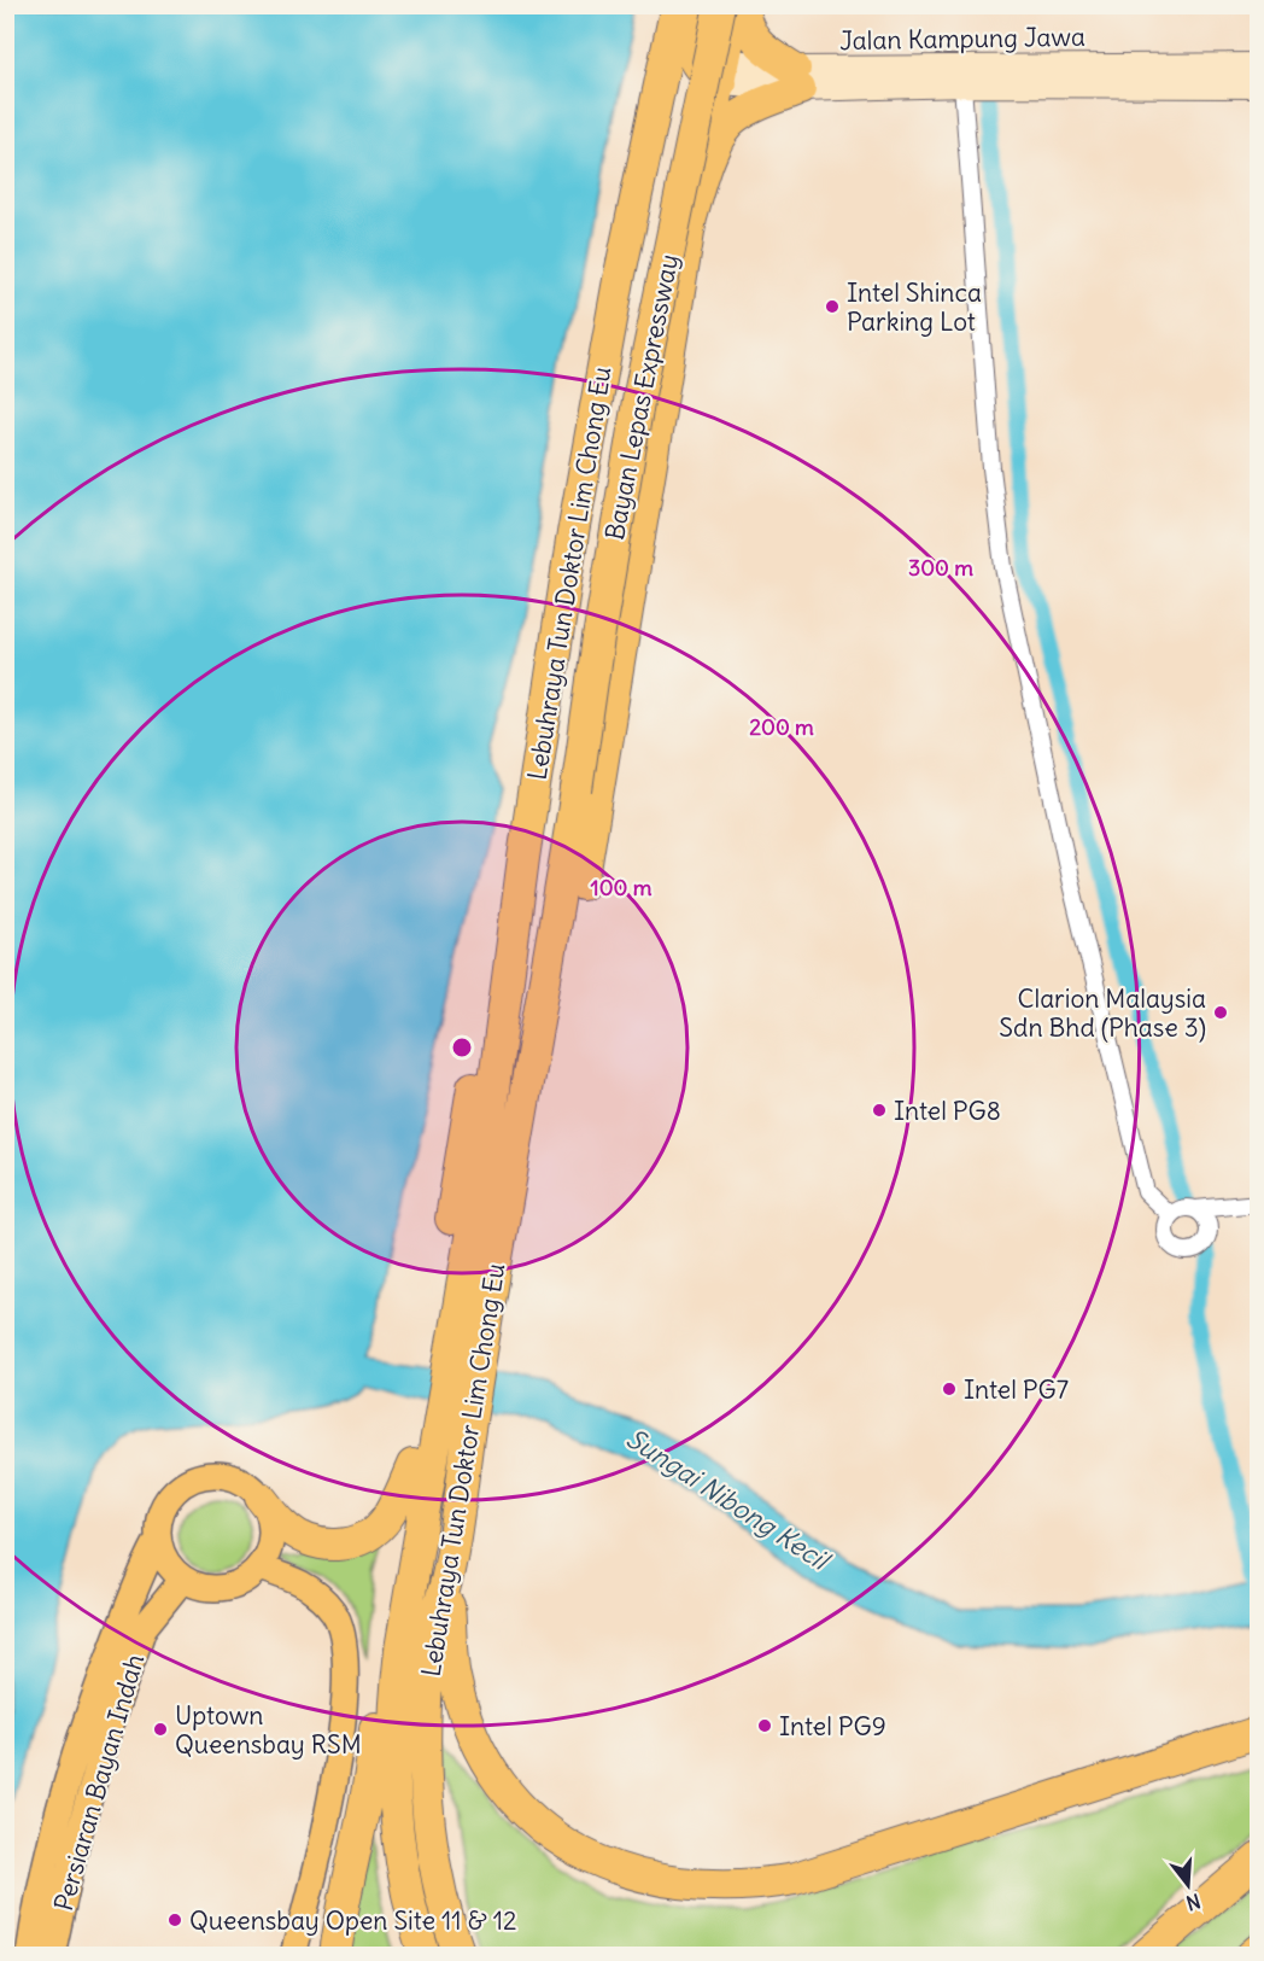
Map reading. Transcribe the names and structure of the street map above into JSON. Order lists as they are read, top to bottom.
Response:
{
  "streets": {
    "highway": ["Bayan Lepas Expressway", "Lebuhraya Tun Doktor Lim Chong Eu"],
    "main road": ["Persiaran Bayan Indah"],
    "street": ["Jalan Kampung Jawa"]
  },
  "crossings": [
    ["Jalan Kampung Jawa", "Lebuhraya Tun Doktor Lim Chong Eu"],
    ["Bayan Lepas Expressway", "Lebuhraya Tun Doktor Lim Chong Eu"]
  ],
  "water": ["Sungai Nibong Kecil"],
  "places": [
    "Intel Shinca Parking Lot",
    "Clarion Malaysia Sdn Bhd (Phase 3)",
    "Intel PG8",
    "Intel PG7",
    "Intel PG9",
    "Uptown Queensbay RSM",
    "Queensbay Open Site 11 & 12"
  ],
  "north": "bottom",
  "rings": ["300 m", "200 m", "100 m"]
}
